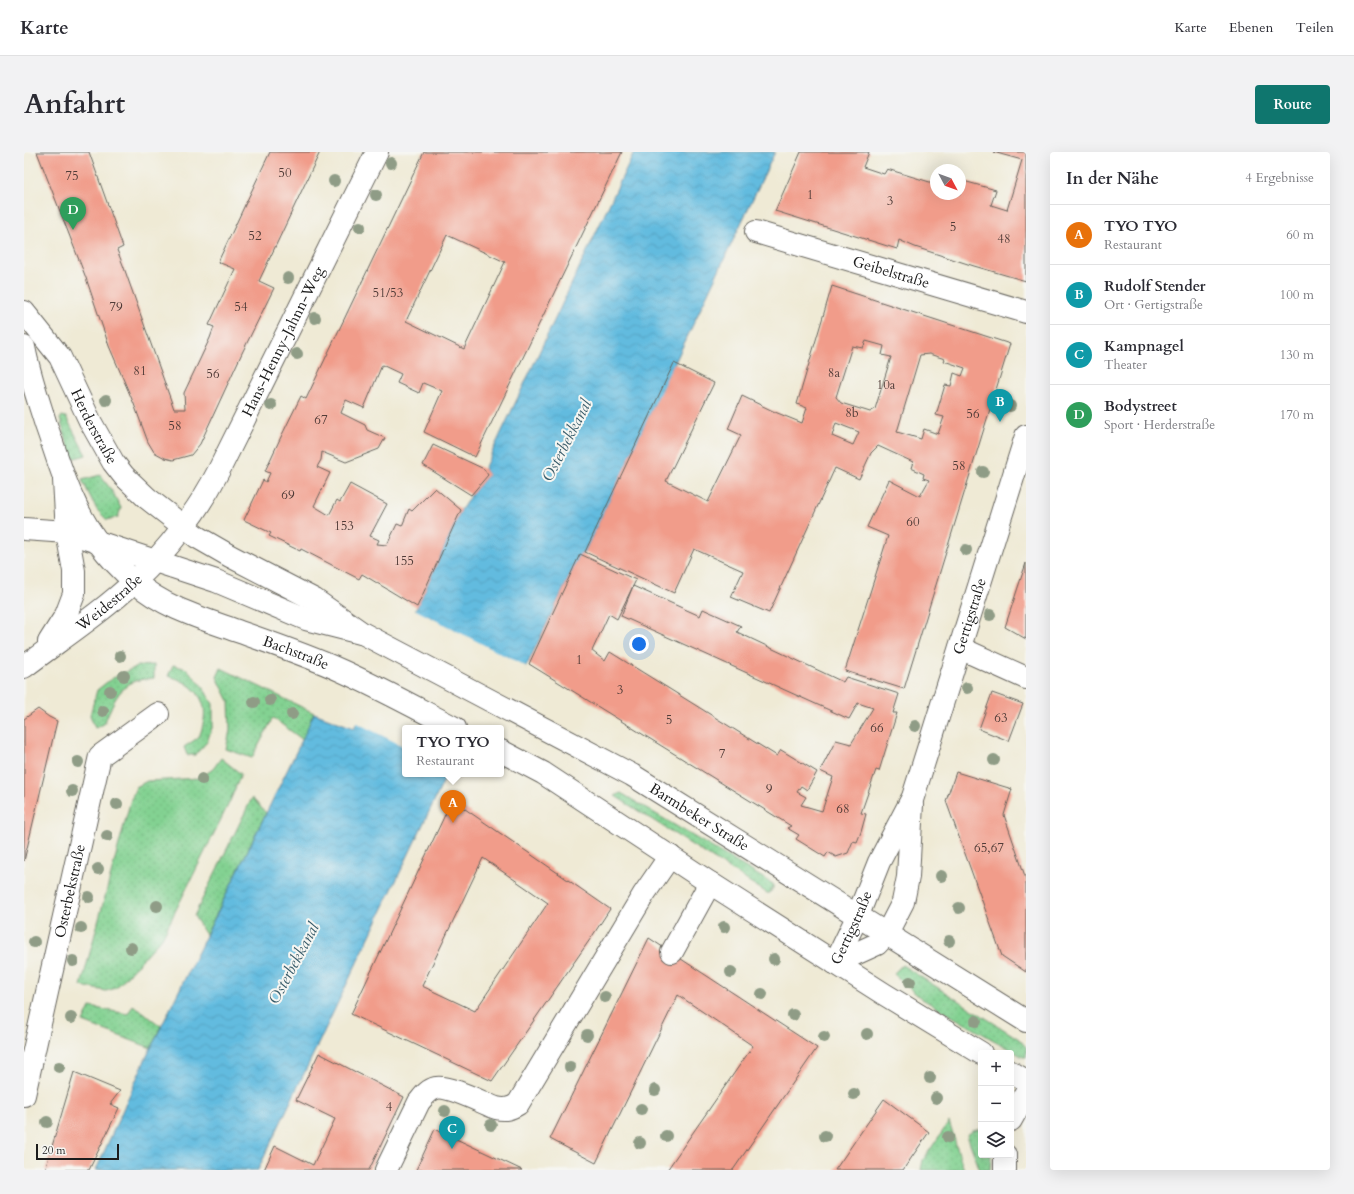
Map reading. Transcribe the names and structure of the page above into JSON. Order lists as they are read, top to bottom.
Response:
{
  "streets": {
    "street": [
      "Geibelstraße",
      "Hans-Henny-Jahnn-Weg",
      "Herderstraße",
      "Weidestraße",
      "Gertigstraße",
      "Bachstraße",
      "Barmbeker Straße",
      "Osterbekstraße"
    ]
  },
  "crossings": [
    ["Hans-Henny-Jahnn-Weg", "Herderstraße"],
    ["Hans-Henny-Jahnn-Weg", "Weidestraße"],
    ["Herderstraße", "Weidestraße"],
    ["Weidestraße", "Bachstraße"],
    ["Gertigstraße", "Barmbeker Straße"]
  ],
  "water": ["Osterbekkanal"],
  "house_numbers": [
    "50",
    "75",
    "1",
    "3",
    "5",
    "52",
    "48",
    "51/53",
    "79",
    "54",
    "81",
    "8a",
    "56",
    "10a",
    "8b",
    "56",
    "67",
    "58",
    "58",
    "69",
    "60",
    "153",
    "155",
    "1",
    "3",
    "63",
    "5",
    "66",
    "7",
    "9",
    "68",
    "65,67",
    "4"
  ],
  "scale_bar": "20 m",
  "north": "bottom right",
  "page": {
    "header": "Karte",
    "nav": ["Karte", "Ebenen", "Teilen"],
    "title": "Anfahrt",
    "buttons": "Route",
    "heading": ["In der Nähe", "4 Ergebnisse"],
    "pins": [
      "D",
      "B",
      "A",
      "C"
    ],
    "list": [
      {
        "mark": "A",
        "name": "TYO TYO",
        "note": "Restaurant",
        "value": "60 m"
      },
      {
        "mark": "B",
        "name": "Rudolf Stender",
        "note": "Ort · Gertigstraße",
        "value": "100 m"
      },
      {
        "mark": "C",
        "name": "Kampnagel",
        "note": "Theater",
        "value": "130 m"
      },
      {
        "mark": "D",
        "name": "Bodystreet",
        "note": "Sport · Herderstraße",
        "value": "170 m"
      }
    ],
    "popup": ["TYO TYO", "Restaurant"],
    "map_buttons": ["+", "−"],
    "scale": "20 m"
  }
}
